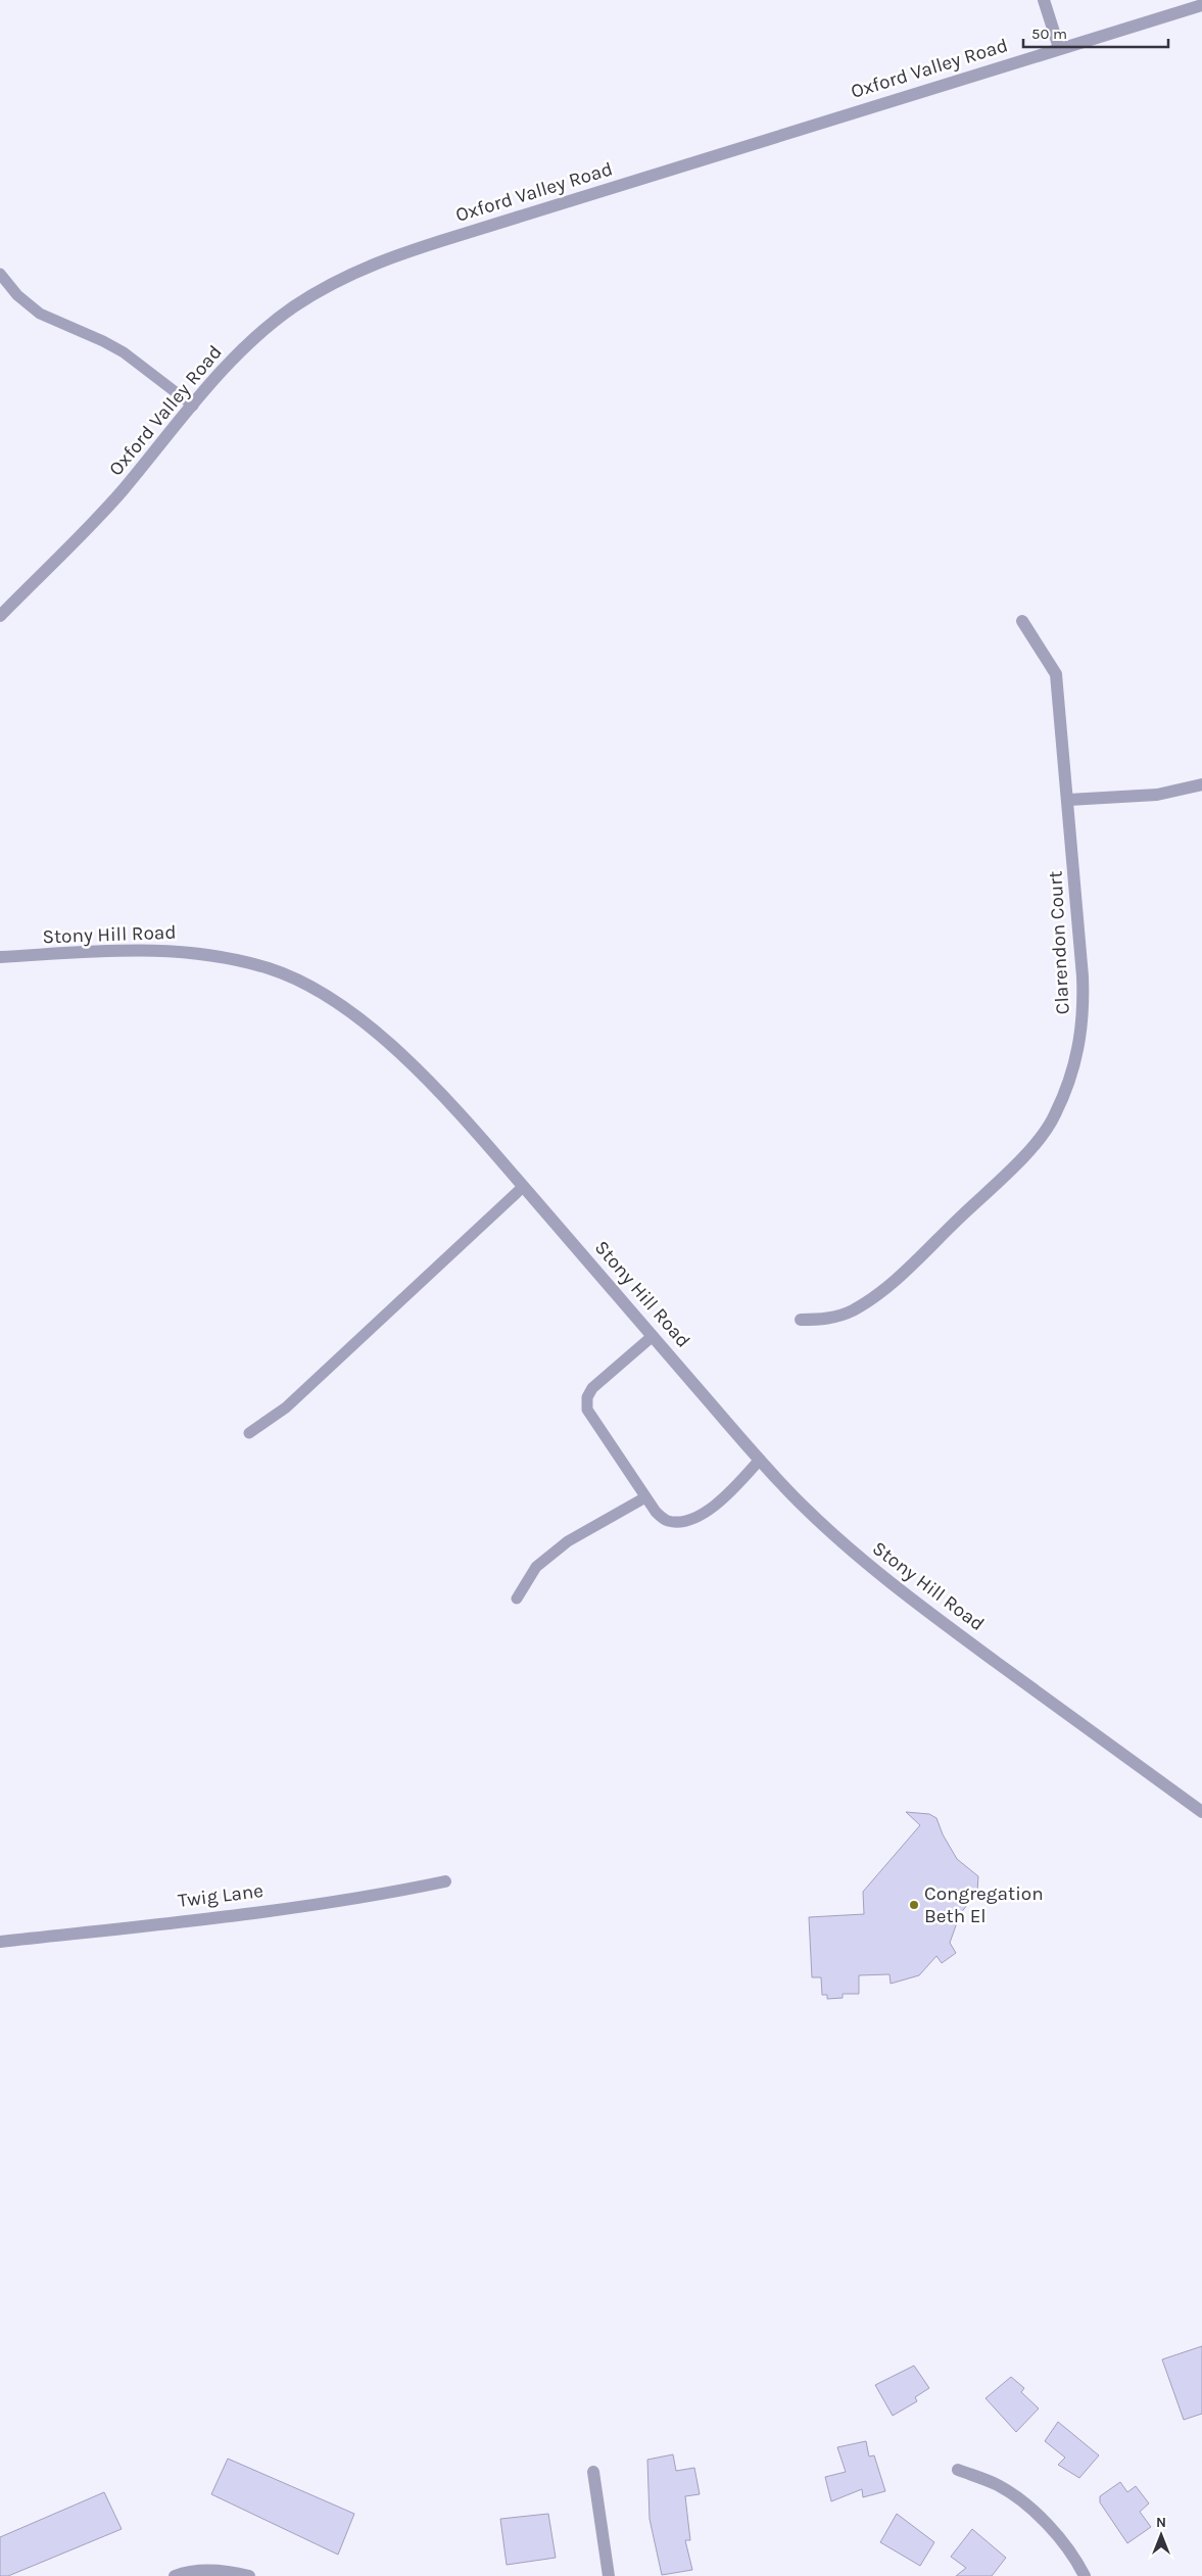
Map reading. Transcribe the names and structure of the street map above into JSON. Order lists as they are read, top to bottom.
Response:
{
  "streets": {
    "street": [
      "Oxford Valley Road",
      "Stony Hill Road",
      "Clarendon Court",
      "Twig Lane"
    ]
  },
  "places": ["Congregation Beth El"],
  "scale_bar": "50 m",
  "north": "top"
}
